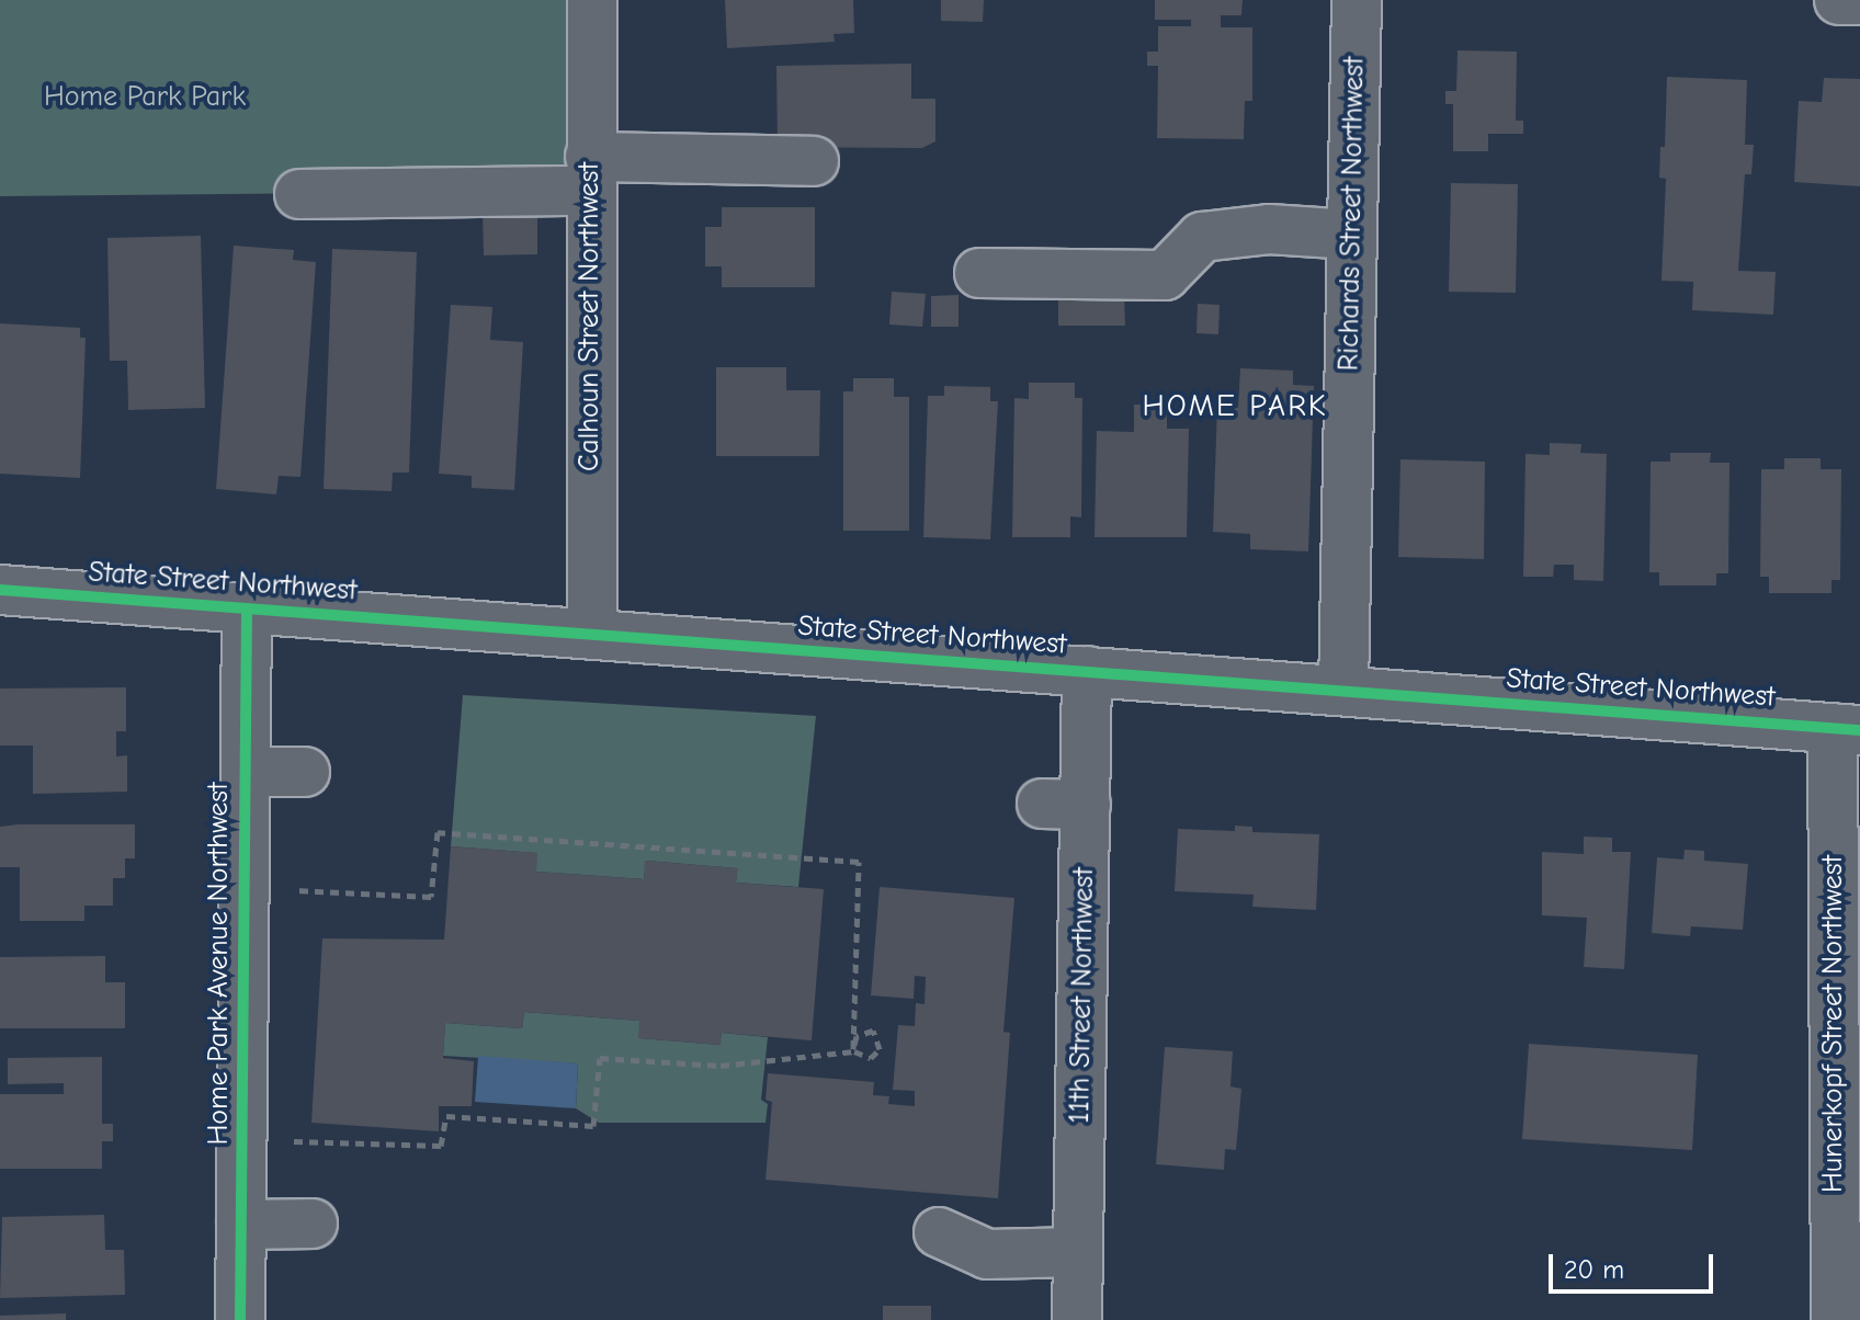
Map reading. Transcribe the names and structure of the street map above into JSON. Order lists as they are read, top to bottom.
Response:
{
  "streets": {
    "street": [
      "Richards Street Northwest",
      "Calhoun Street Northwest",
      "State Street Northwest",
      "Home Park Avenue Northwest",
      "11th Street Northwest",
      "Hunerkopf Street Northwest"
    ]
  },
  "crossings": [
    ["Richards Street Northwest", "State Street Northwest"],
    ["Calhoun Street Northwest", "State Street Northwest"],
    ["State Street Northwest", "Home Park Avenue Northwest"],
    ["State Street Northwest", "11th Street Northwest"],
    ["State Street Northwest", "Hunerkopf Street Northwest"]
  ],
  "districts": ["HOME PARK"],
  "parks": ["Home Park Park"],
  "scale_bar": "20 m"
}
